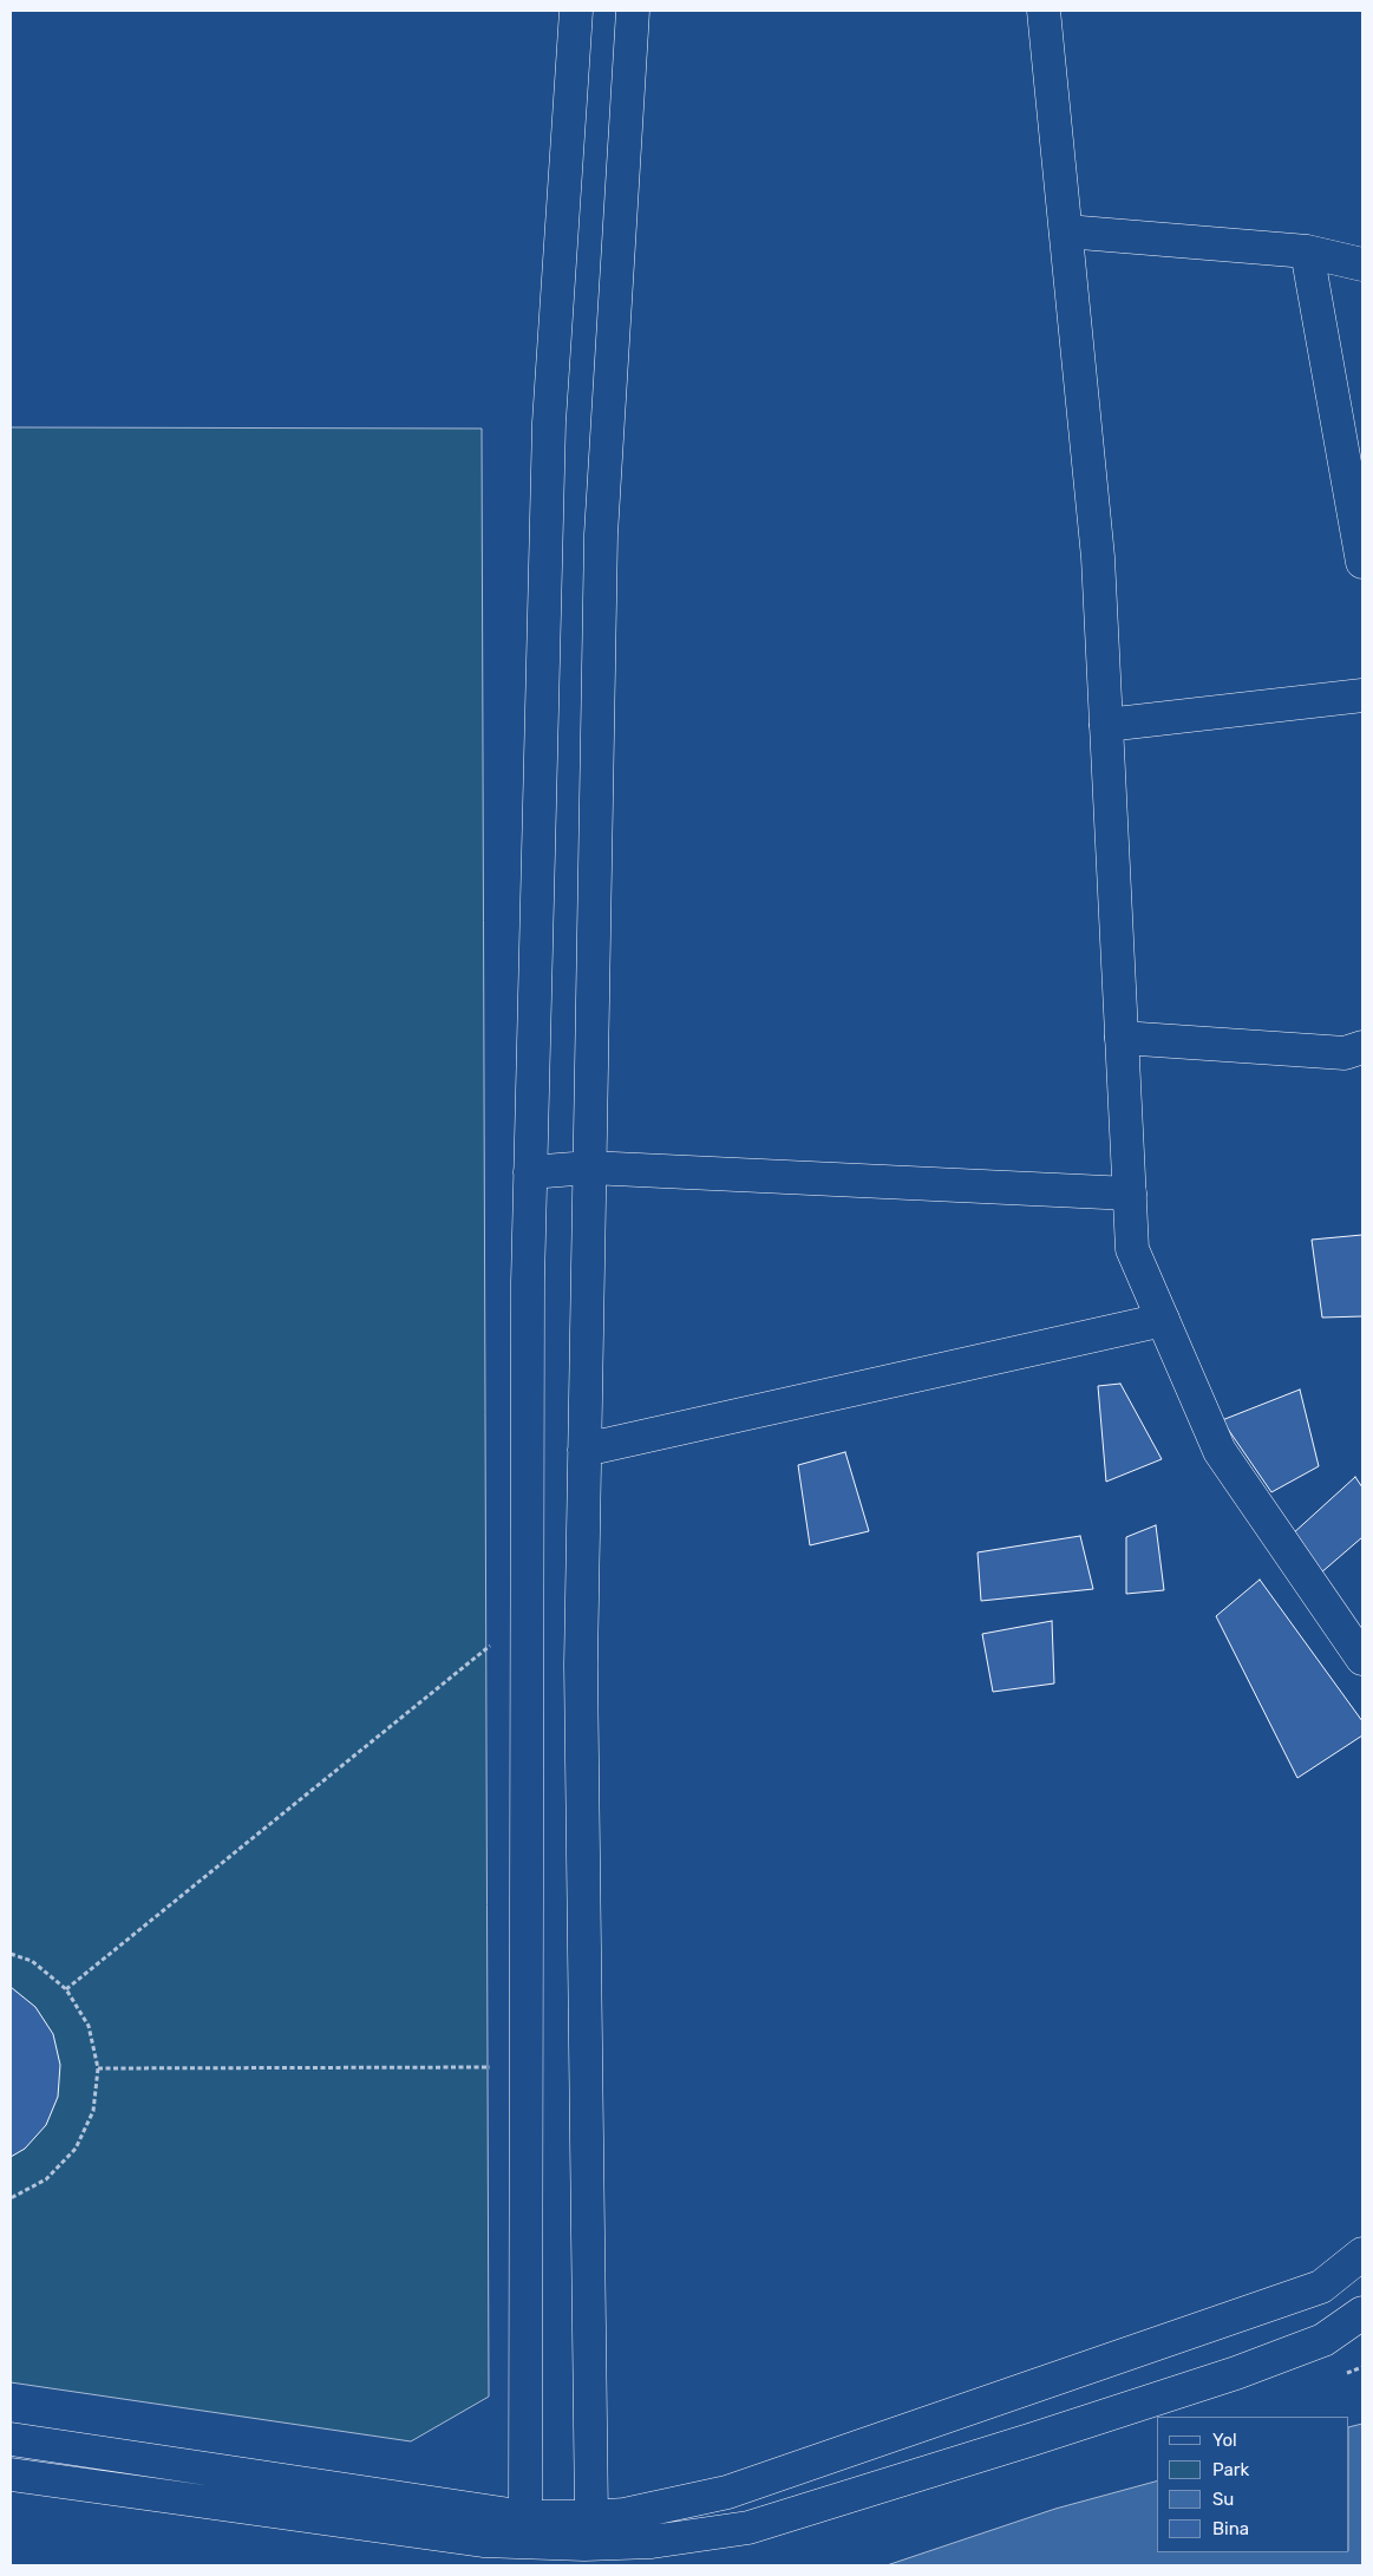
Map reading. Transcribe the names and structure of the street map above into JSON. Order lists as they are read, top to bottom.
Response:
{
  "legend": [
    "Yol",
    "Park",
    "Su",
    "Bina"
  ]
}
